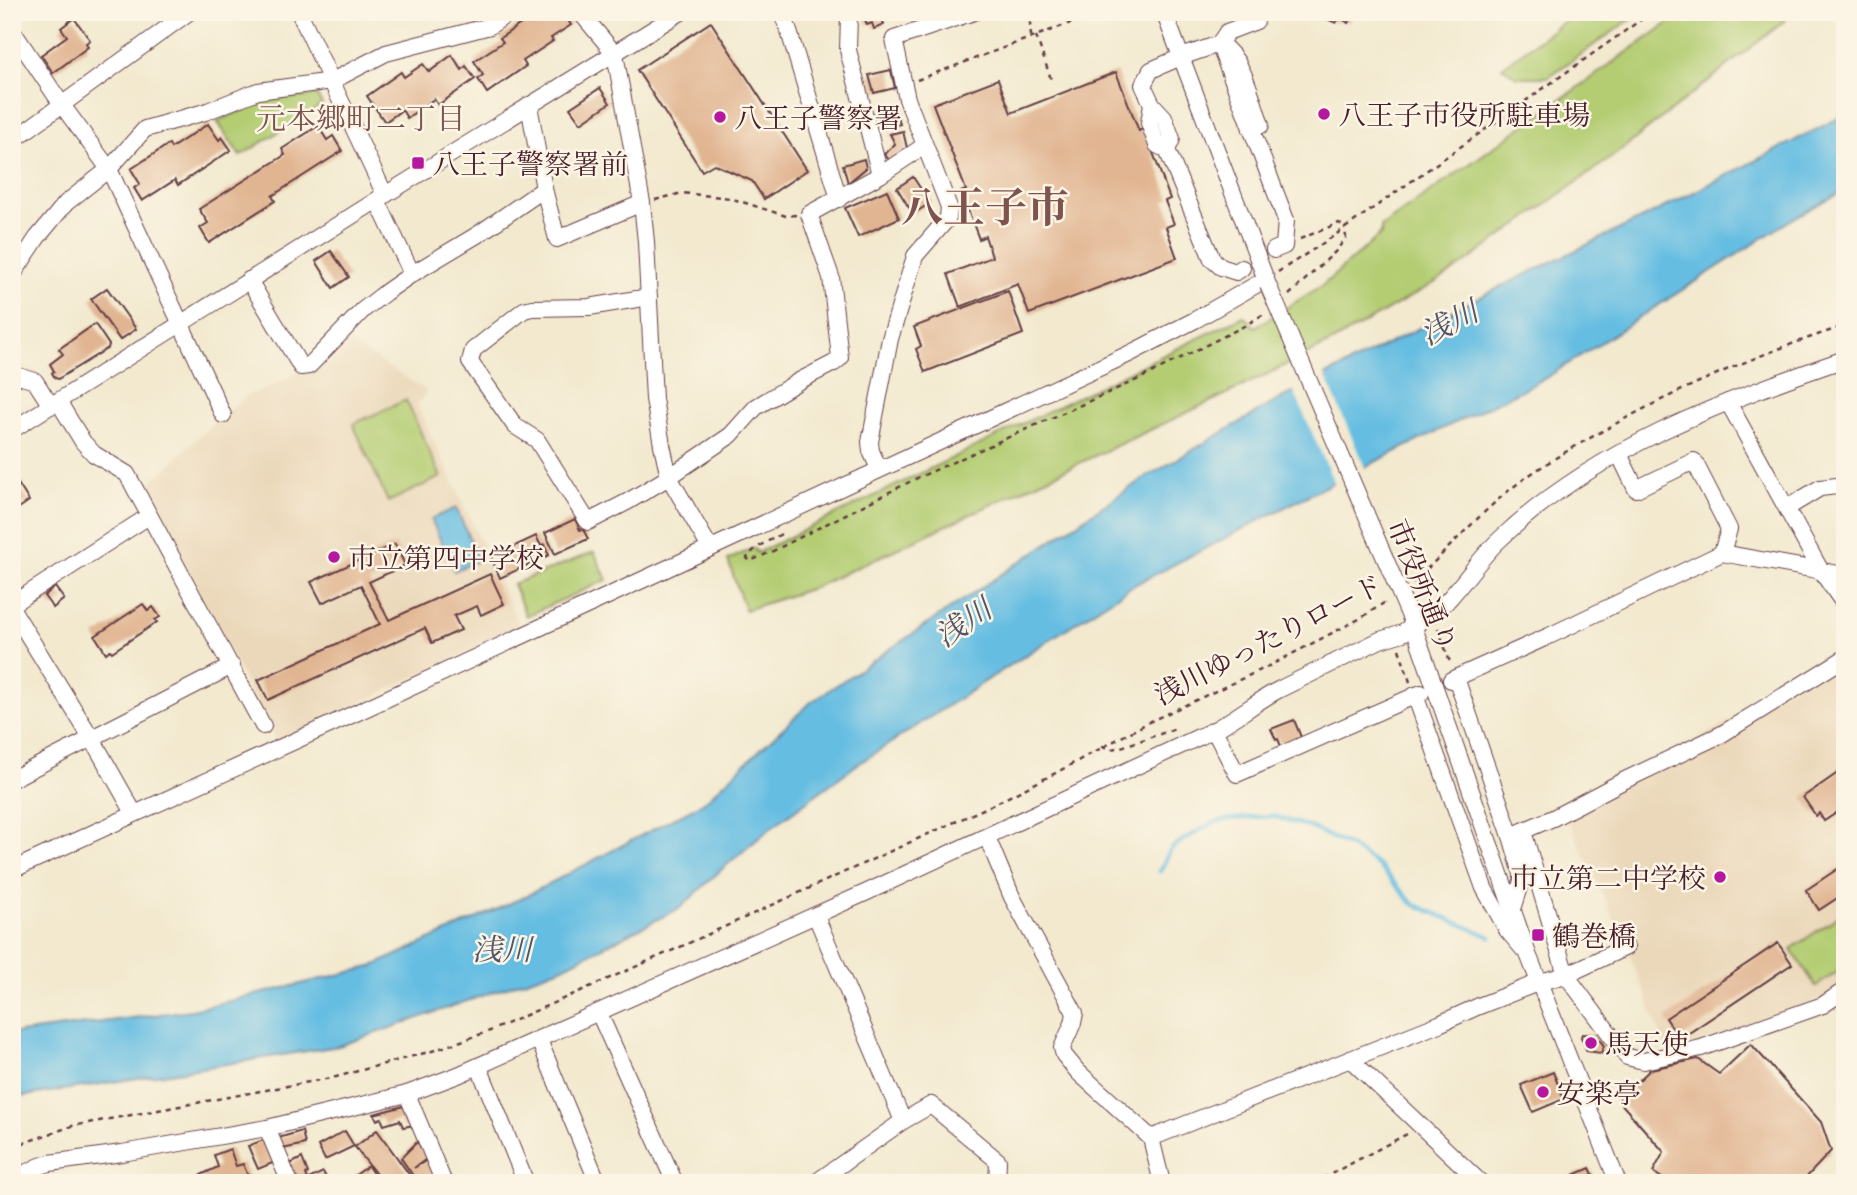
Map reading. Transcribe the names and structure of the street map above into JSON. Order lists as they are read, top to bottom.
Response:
{
  "streets": {
    "street": ["市役所通り"],
    "path": ["浅川ゆったりロード"]
  },
  "districts": ["元本郷町二丁目", "八王子市"],
  "water": ["浅川"],
  "places": {
    "other": [
      "八王子市役所駐車場",
      "八王子警察署",
      "市立第四中学校",
      "市立第二中学校",
      "馬天使",
      "安楽亭"
    ],
    "transit": ["八王子警察署前", "鶴巻橋"]
  }
}
